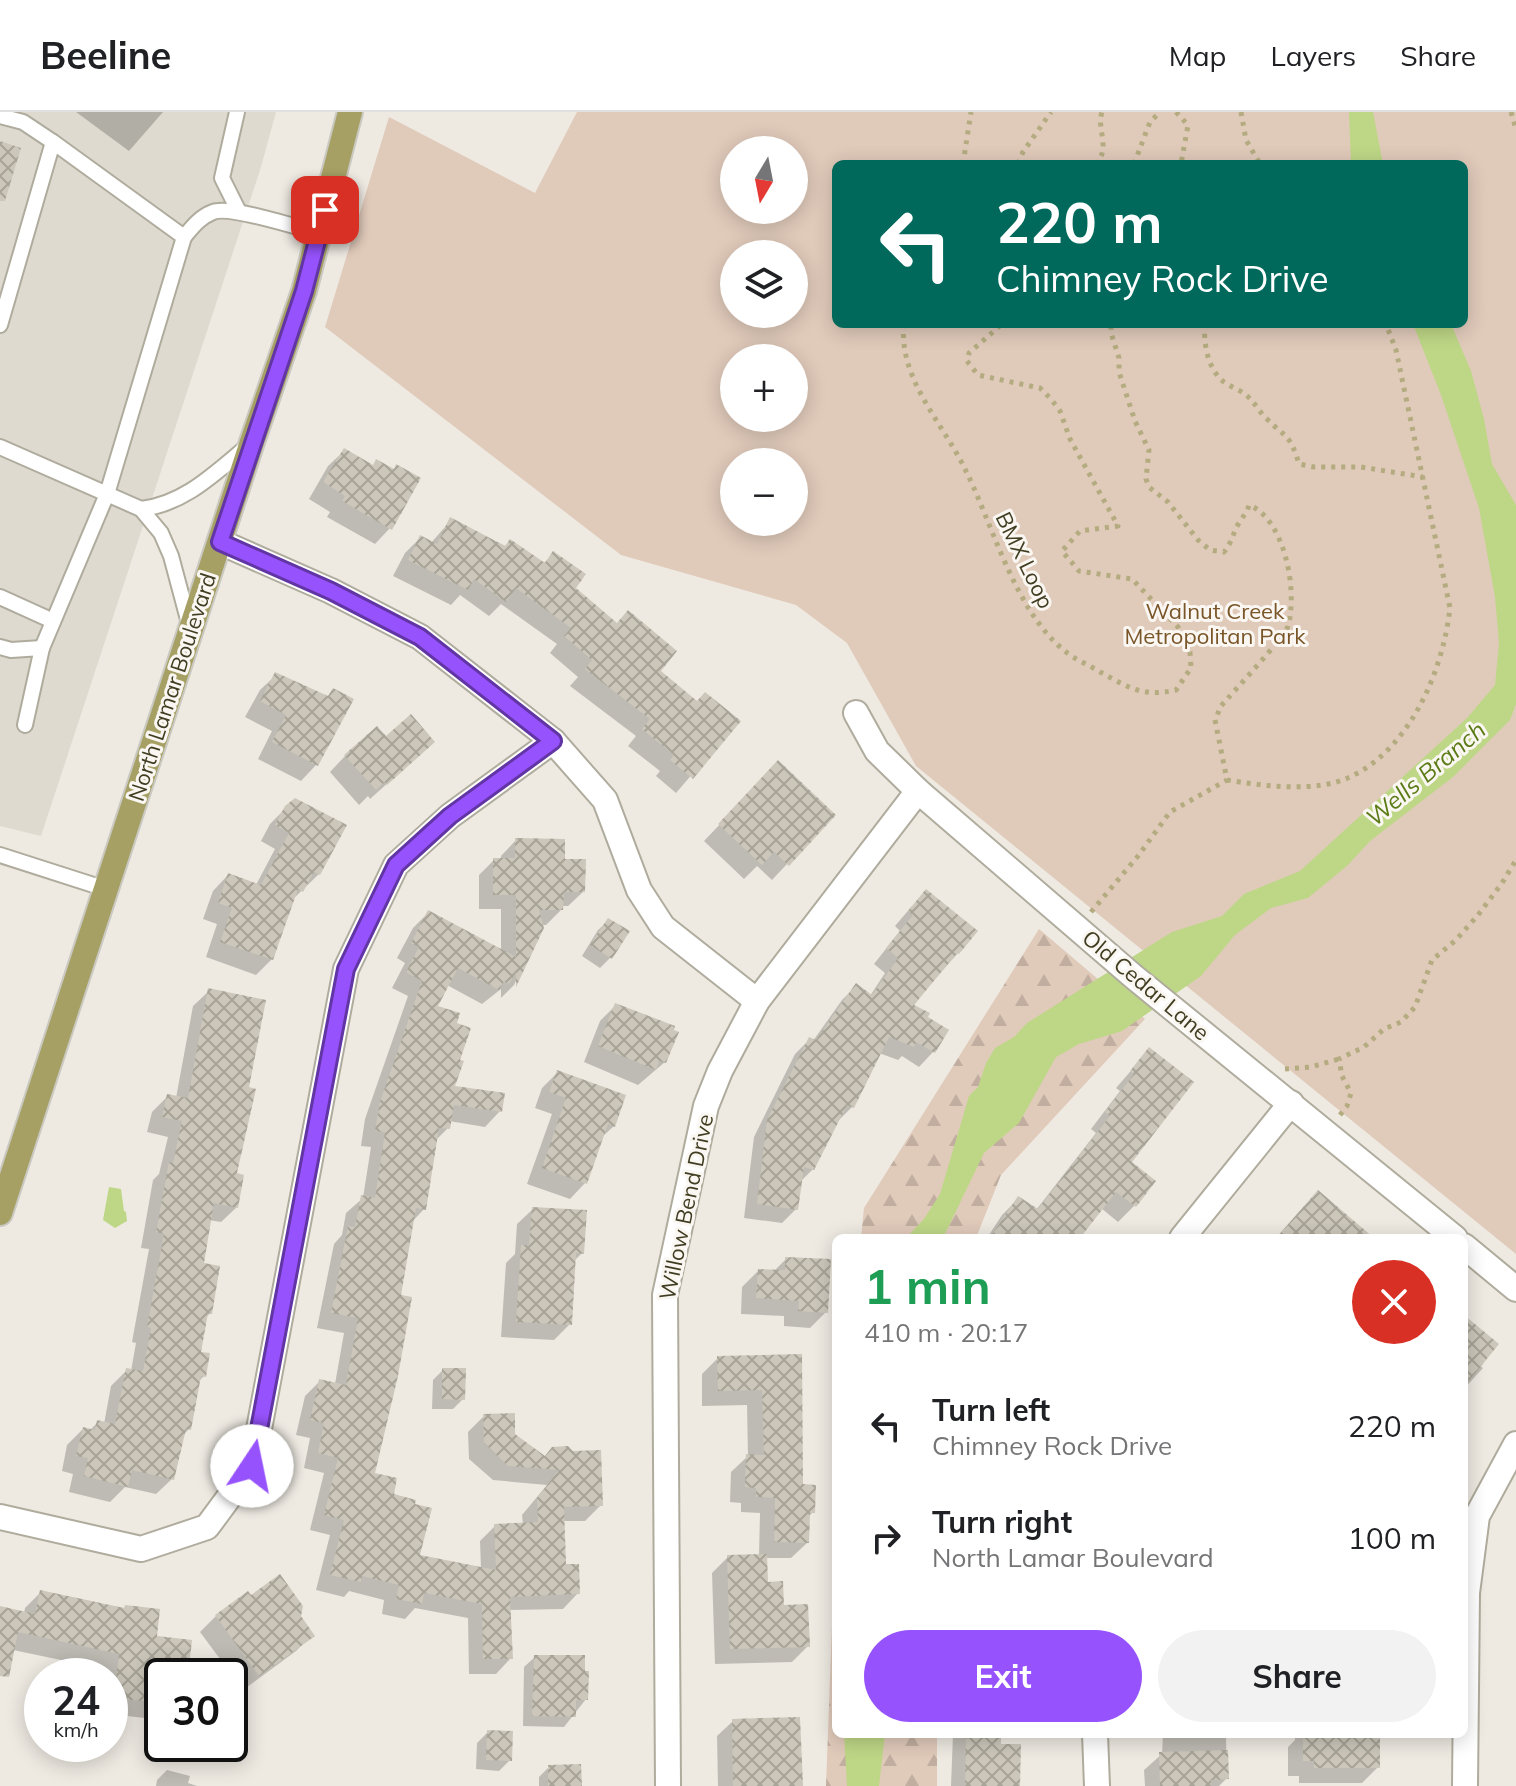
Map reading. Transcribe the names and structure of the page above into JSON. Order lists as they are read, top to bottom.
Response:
{
  "streets": {
    "main road": ["North Lamar Boulevard"],
    "street": ["Old Cedar Lane", "Willow Bend Drive"],
    "path": ["BMX Loop"]
  },
  "crossings": [
    ["Old Cedar Lane", "Willow Bend Drive"]
  ],
  "water": ["Wells Branch"],
  "parks": ["Walnut Creek Metropolitan Park"],
  "north": "bottom",
  "page": {
    "header": "Beeline",
    "nav": ["Map", "Layers", "Share"],
    "map_buttons": ["+", "−"],
    "turn": ["220 m", "Chimney Rock Drive"],
    "heading": ["1 min", "410 m · 20:17"],
    "list": [
      {
        "name": "Turn left",
        "note": "Chimney Rock Drive",
        "value": "220 m"
      },
      {
        "name": "Turn right",
        "note": "North Lamar Boulevard",
        "value": "100 m"
      }
    ],
    "buttons": ["Exit", "Share"],
    "speed": "24 km/h",
    "limit": "30"
  }
}
